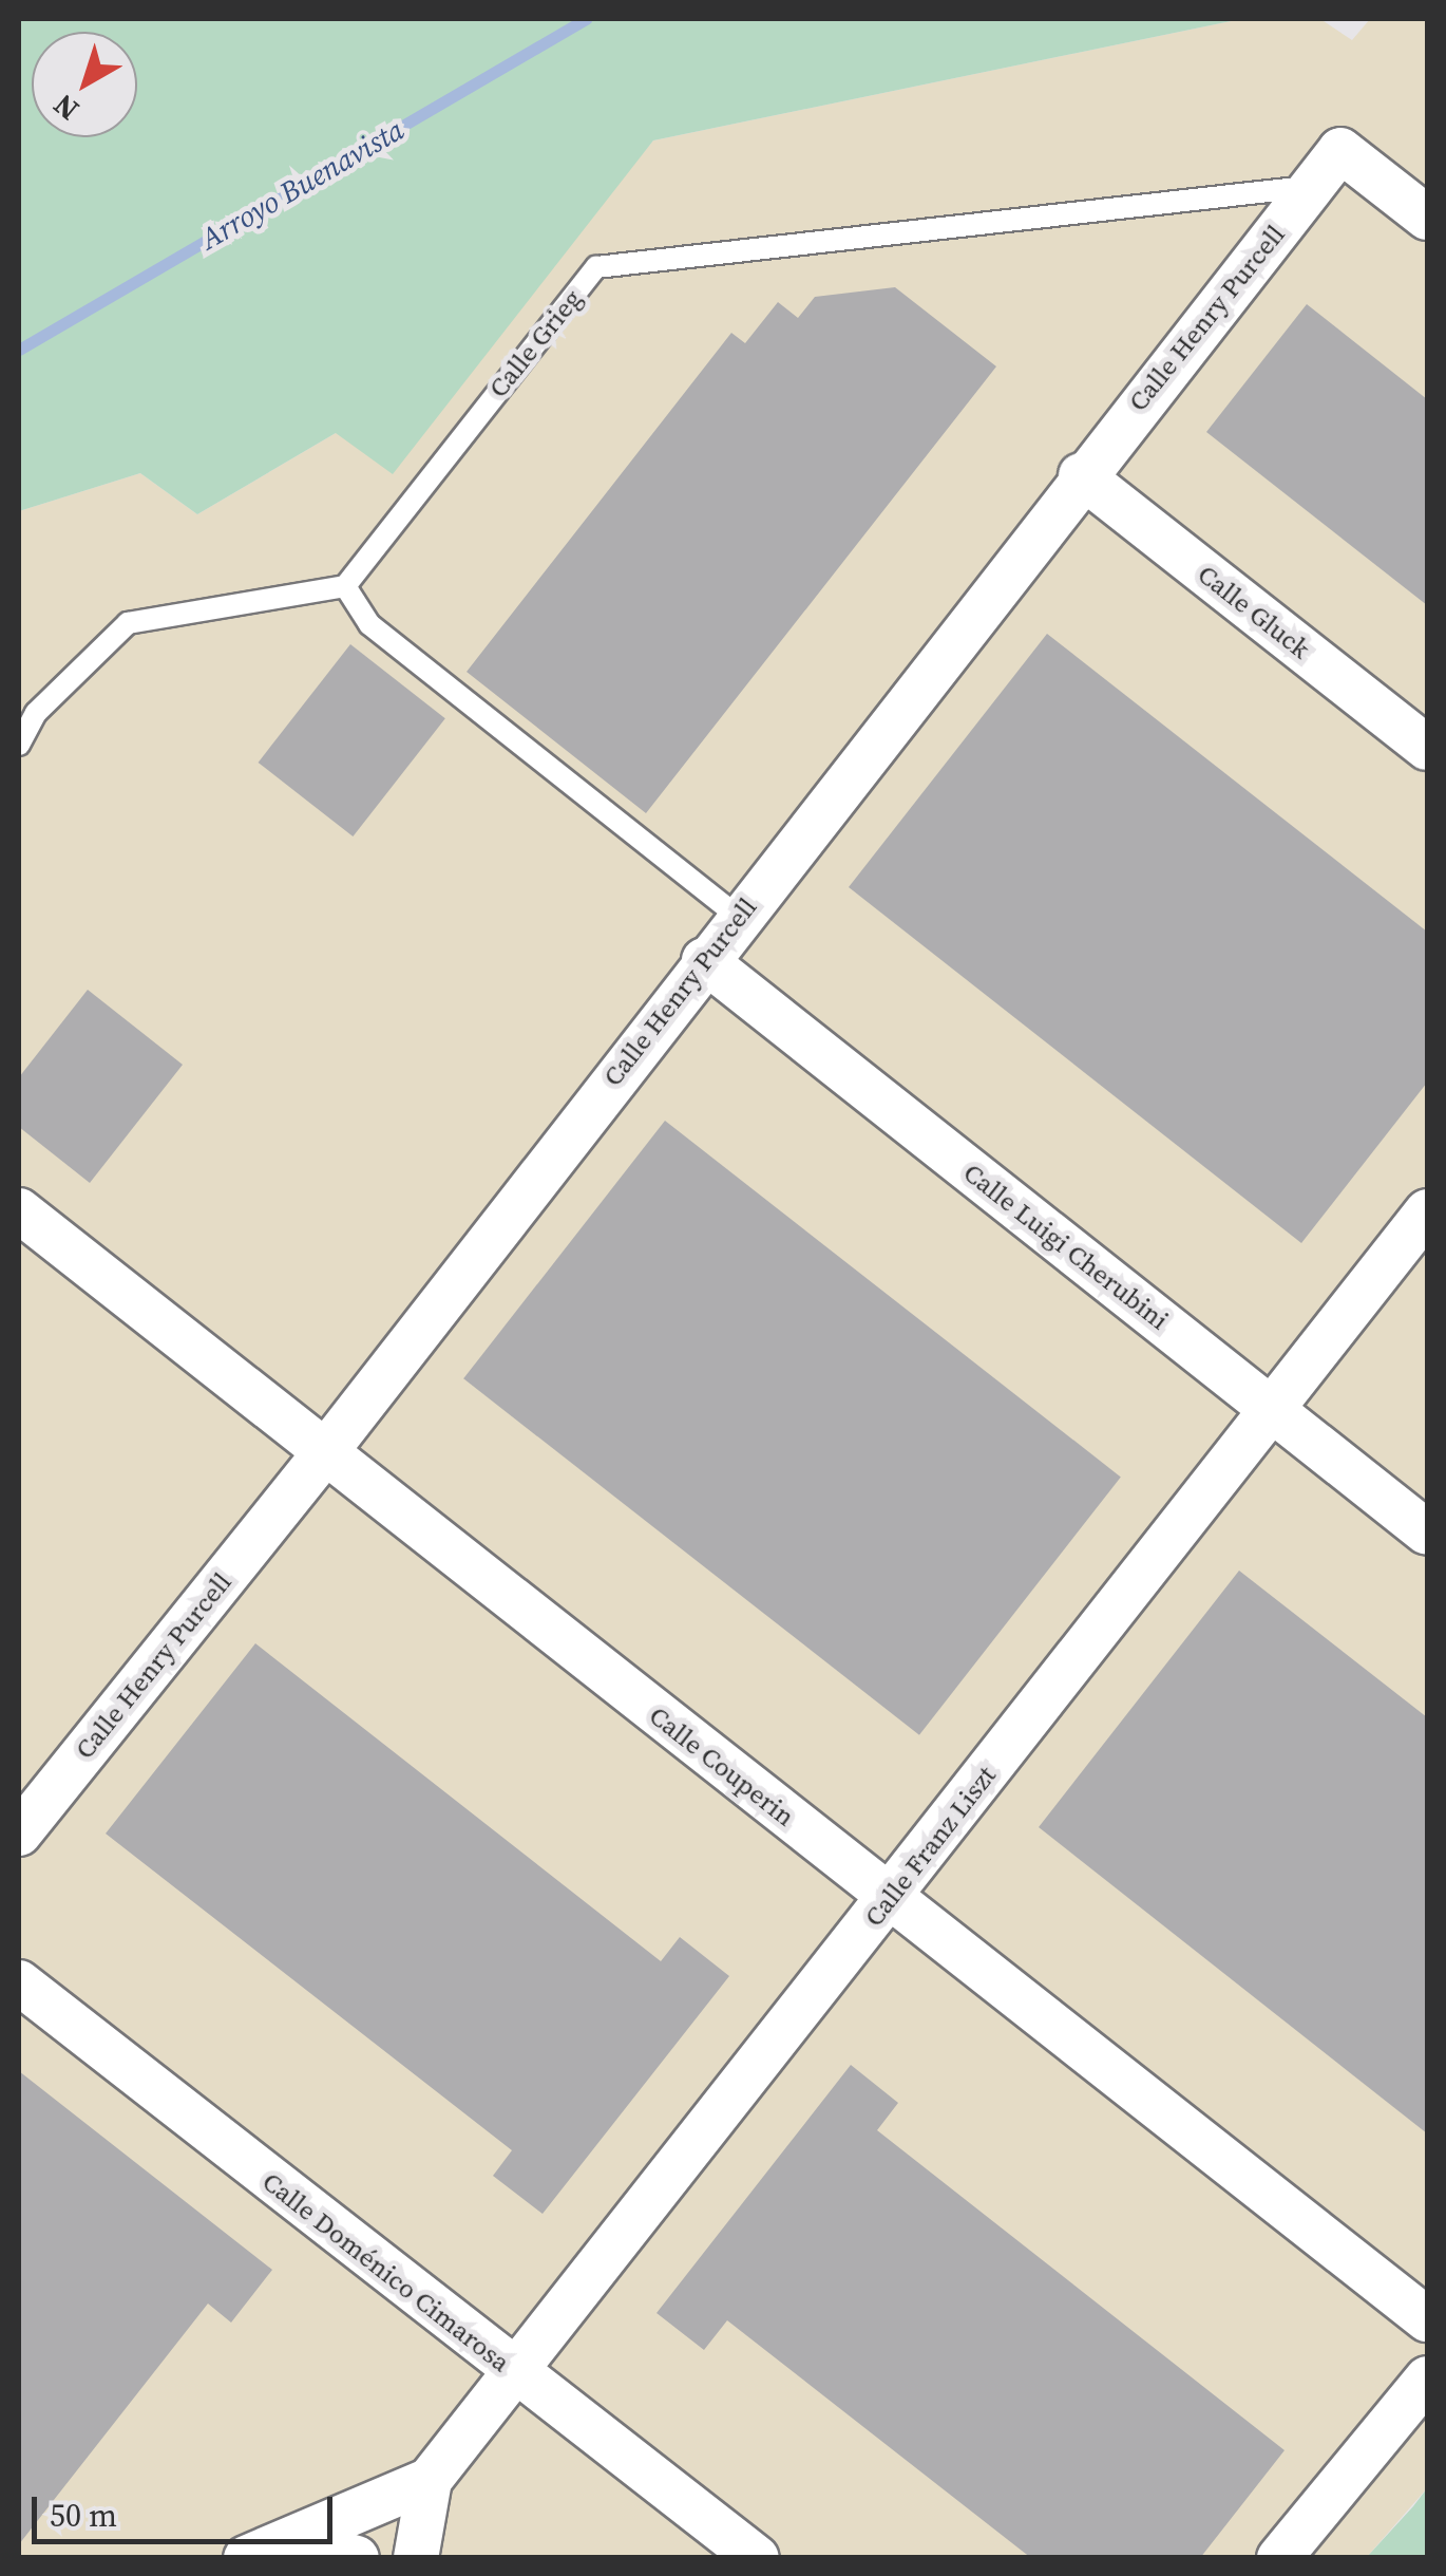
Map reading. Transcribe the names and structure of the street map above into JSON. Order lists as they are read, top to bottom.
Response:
{
  "streets": {
    "street": [
      "Calle Henry Purcell",
      "Calle Gluck",
      "Calle Luigi Cherubini",
      "Calle Couperin",
      "Calle Franz Liszt",
      "Calle Doménico Cimarosa"
    ],
    "lane": ["Calle Grieg"]
  },
  "crossings": [
    ["Calle Henry Purcell", "Calle Grieg"],
    ["Calle Henry Purcell", "Calle Gluck"],
    ["Calle Henry Purcell", "Calle Luigi Cherubini"],
    ["Calle Henry Purcell", "Calle Couperin"],
    ["Calle Luigi Cherubini", "Calle Franz Liszt"],
    ["Calle Couperin", "Calle Franz Liszt"],
    ["Calle Franz Liszt", "Calle Doménico Cimarosa"]
  ],
  "water": ["Arroyo Buenavista"],
  "scale_bar": "50 m",
  "north": "bottom left"
}
